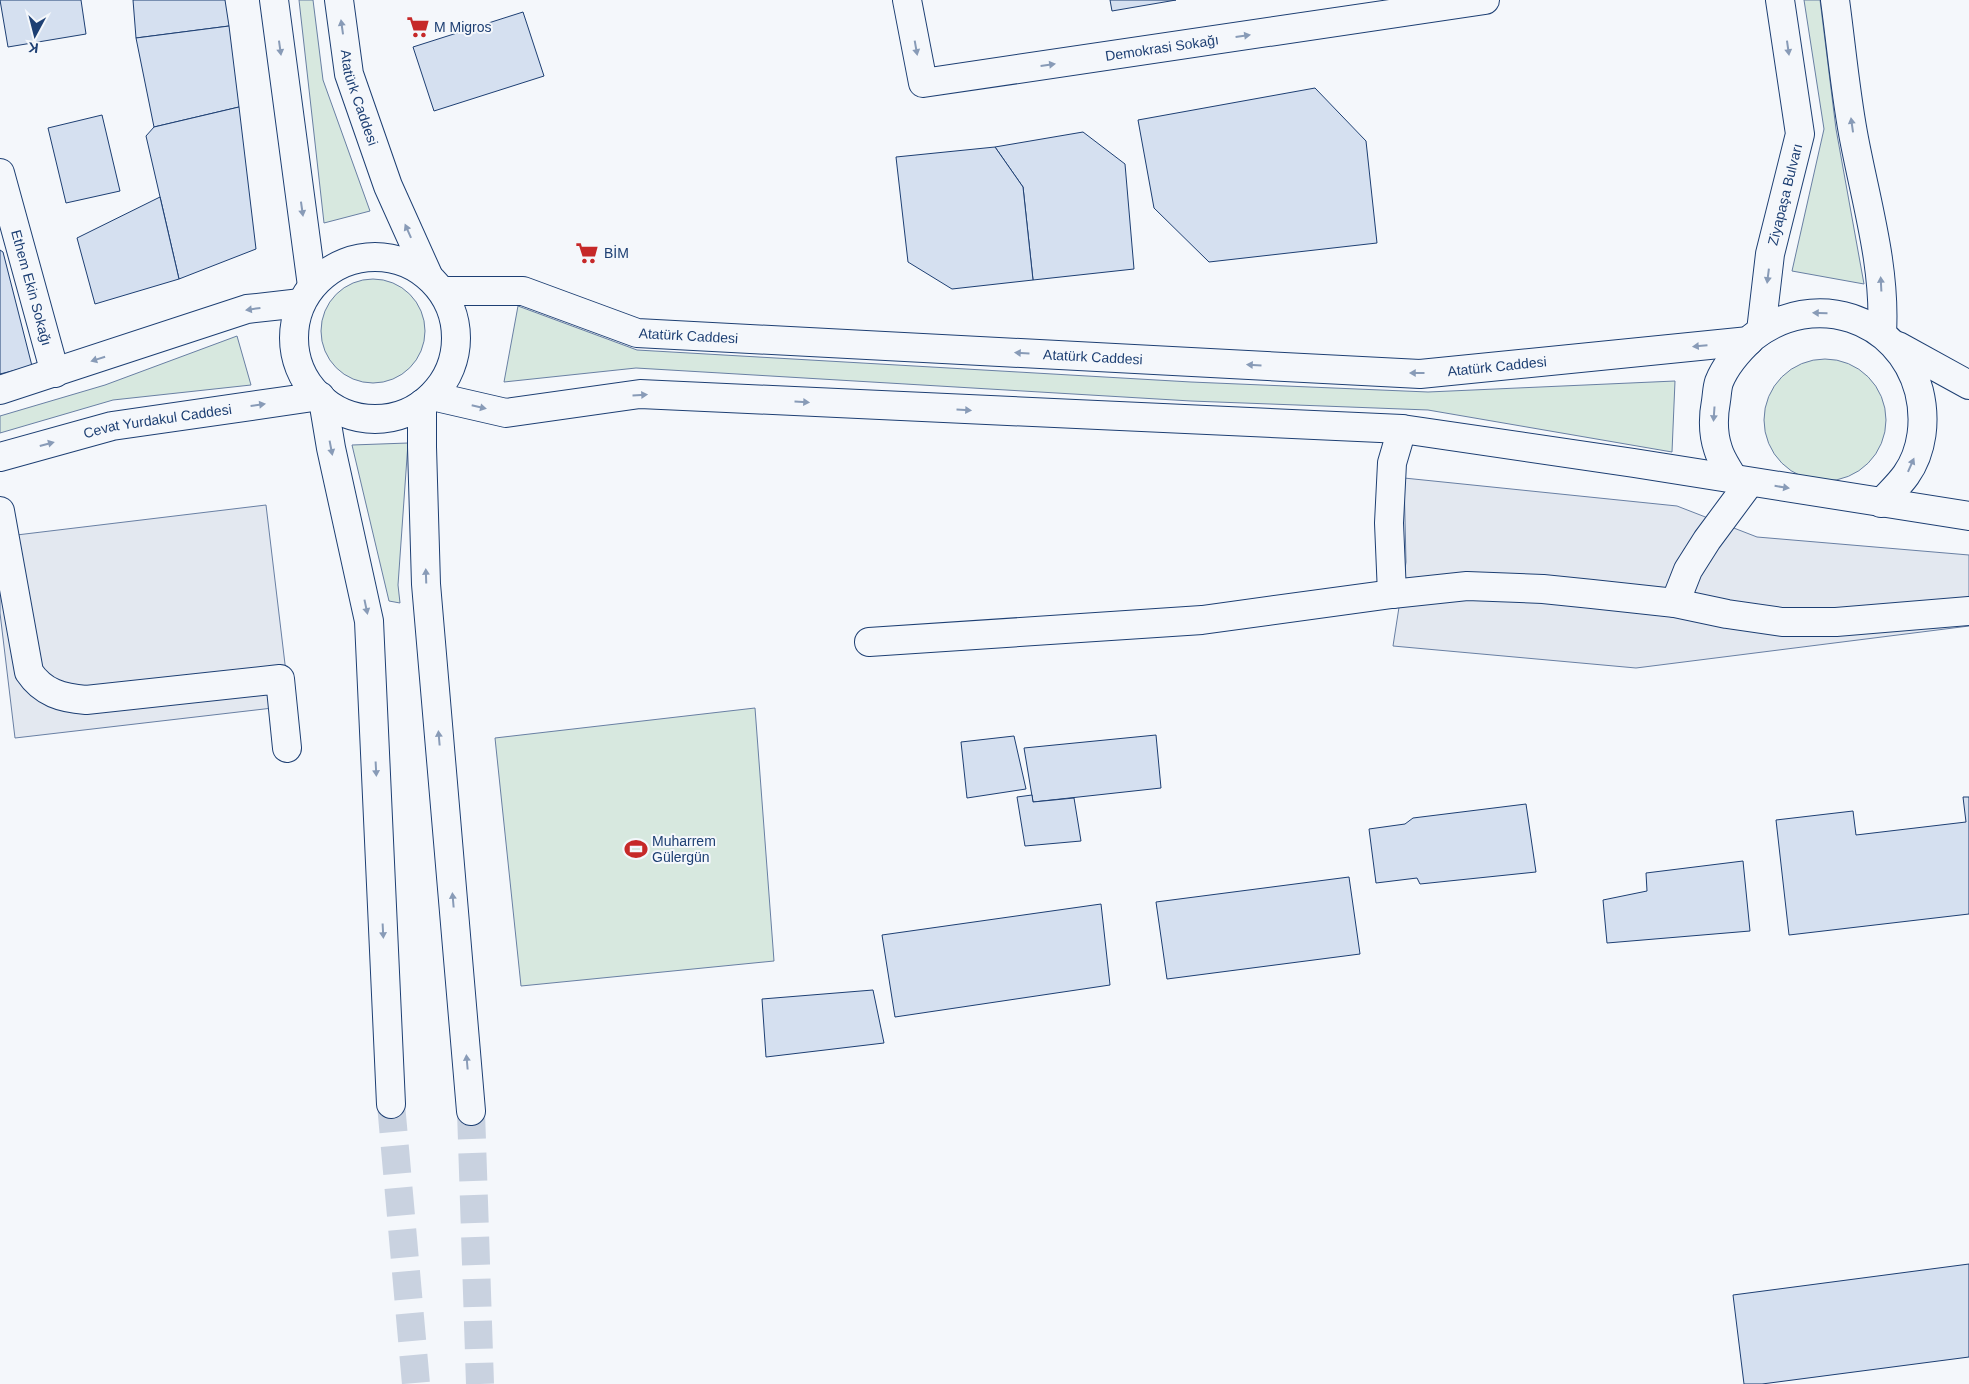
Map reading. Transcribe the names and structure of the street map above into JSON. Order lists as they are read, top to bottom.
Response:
{
  "streets": {
    "main road": [
      "Demokrasi Sokağı",
      "Atatürk Caddesi",
      "Ziyapaşa Bulvarı",
      "Ethem Ekin Sokağı",
      "Cevat Yurdakul Caddesi"
    ]
  },
  "crossings": [
    ["Atatürk Caddesi", "Ziyapaşa Bulvarı"],
    ["Atatürk Caddesi", "Cevat Yurdakul Caddesi"]
  ],
  "one_way": ["Demokrasi Sokağı"],
  "places": {
    "supermarket": ["M Migros", "BİM"],
    "sports": ["Muharrem Gülergün"]
  },
  "north": "bottom"
}
